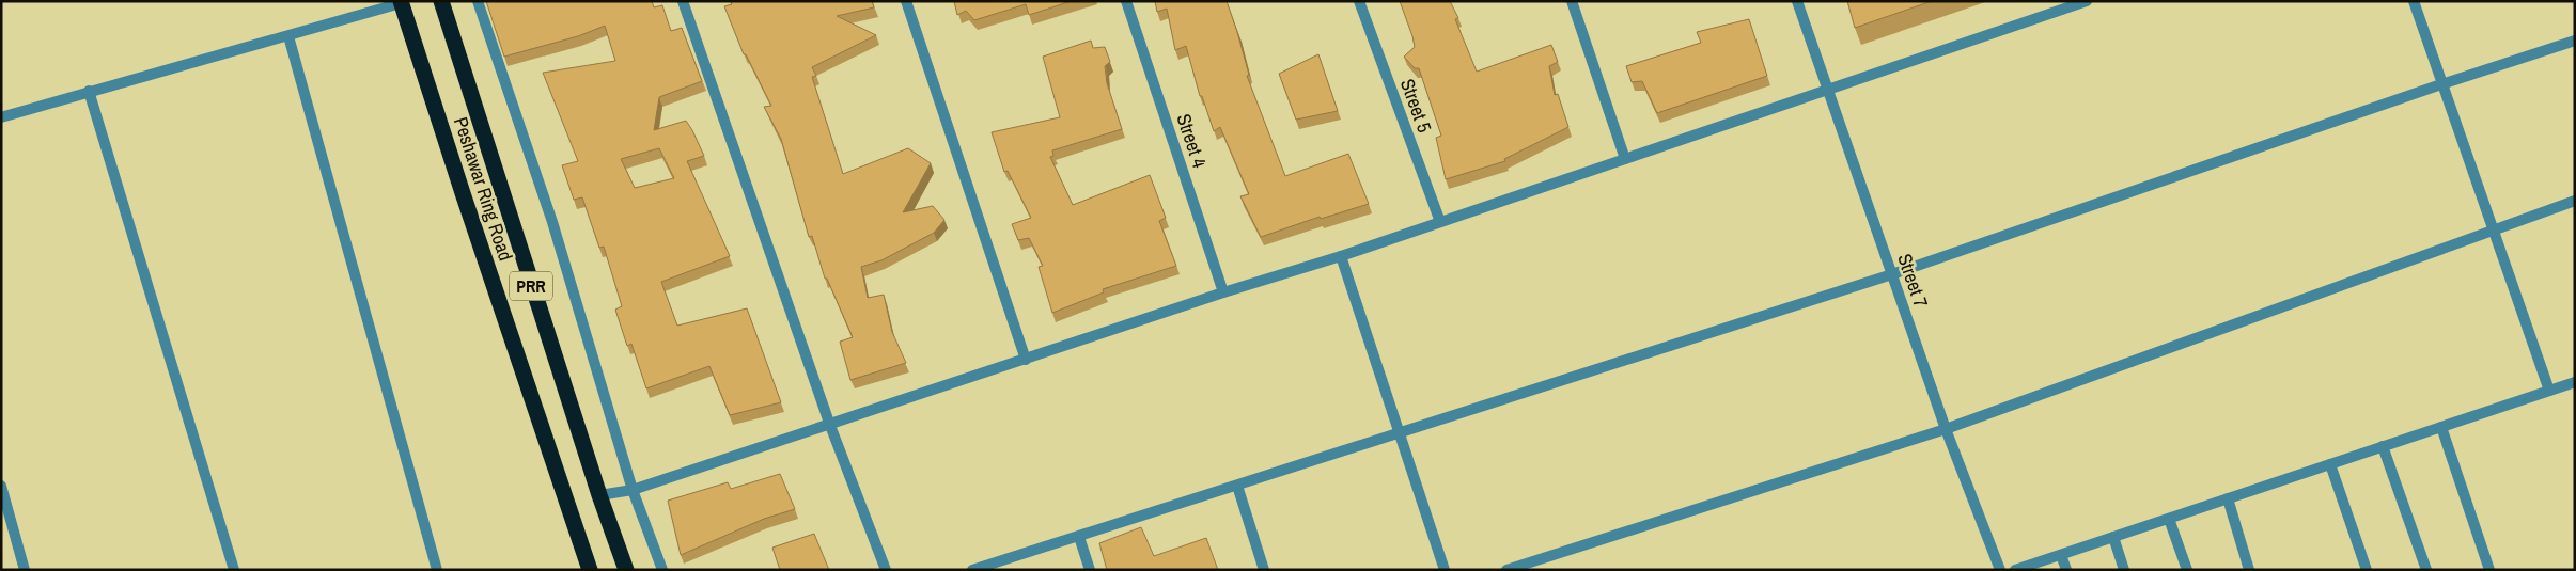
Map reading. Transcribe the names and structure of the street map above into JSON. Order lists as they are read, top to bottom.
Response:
{
  "streets": {
    "highway": ["Peshawar Ring Road", "PRR"],
    "street": ["Street 5", "Street 4", "Street 7"]
  }
}
